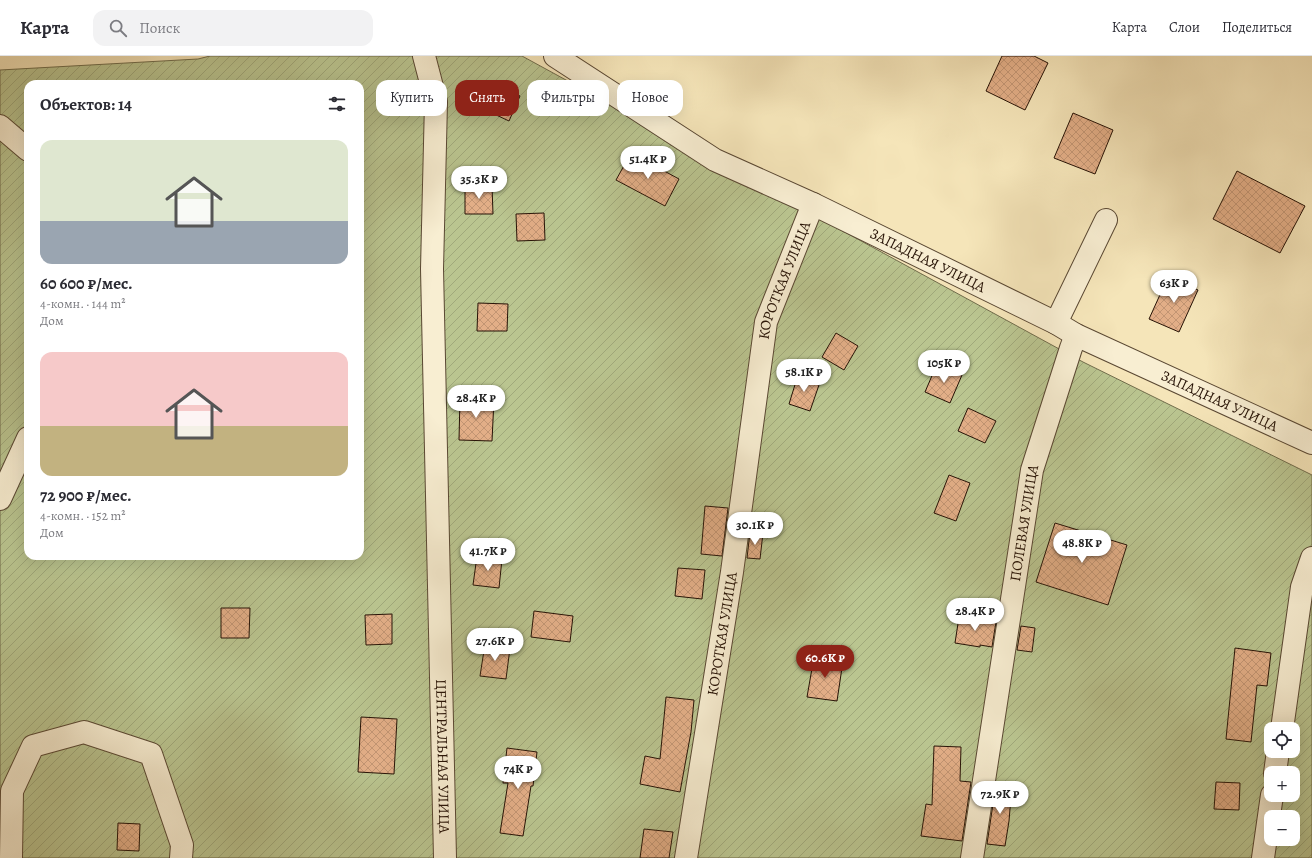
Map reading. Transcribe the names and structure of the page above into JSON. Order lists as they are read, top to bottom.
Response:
{
  "streets": {
    "street": [
      "ЗАПАДНАЯ УЛИЦА",
      "КОРОТКАЯ УЛИЦА",
      "ПОЛЕВАЯ УЛИЦА",
      "ЦЕНТРАЛЬНАЯ УЛИЦА"
    ]
  },
  "crossings": [
    ["ЗАПАДНАЯ УЛИЦА", "КОРОТКАЯ УЛИЦА"],
    ["ЗАПАДНАЯ УЛИЦА", "ПОЛЕВАЯ УЛИЦА"]
  ],
  "page": {
    "header": "Карта",
    "search": "Поиск",
    "nav": ["Карта", "Слои", "Поделиться"],
    "chip": [
      "Купить",
      "Снять",
      "Фильтры",
      "Новое"
    ],
    "heading": "Объектов: 14",
    "list": [
      {
        "name": "60 600 ₽/мес.",
        "note": "4-комн. · 144 m² · Дом"
      },
      {
        "name": "72 900 ₽/мес.",
        "note": "4-комн. · 152 m² · Дом"
      }
    ],
    "price": [
      "51.4K ₽",
      "35.3K ₽",
      "63K ₽",
      "105K ₽",
      "58.1K ₽",
      "28.4K ₽",
      "30.1K ₽",
      "48.8K ₽",
      "41.7K ₽",
      "28.4K ₽",
      "27.6K ₽",
      "60.6K ₽",
      "74K ₽",
      "72.9K ₽"
    ],
    "map_buttons": ["+", "−"]
  }
}
